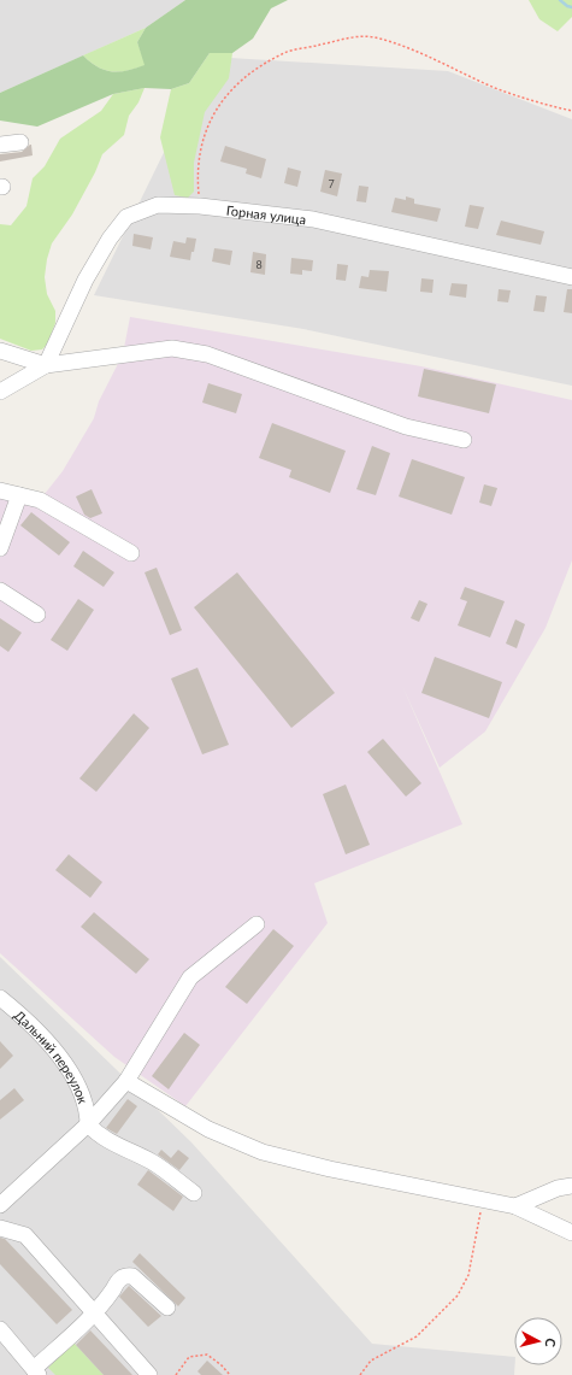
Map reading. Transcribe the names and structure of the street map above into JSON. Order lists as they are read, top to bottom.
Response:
{
  "streets": {
    "street": ["Горная улица", "Дальний переулок"]
  },
  "house_numbers": ["7", "8"],
  "north": "right"
}
